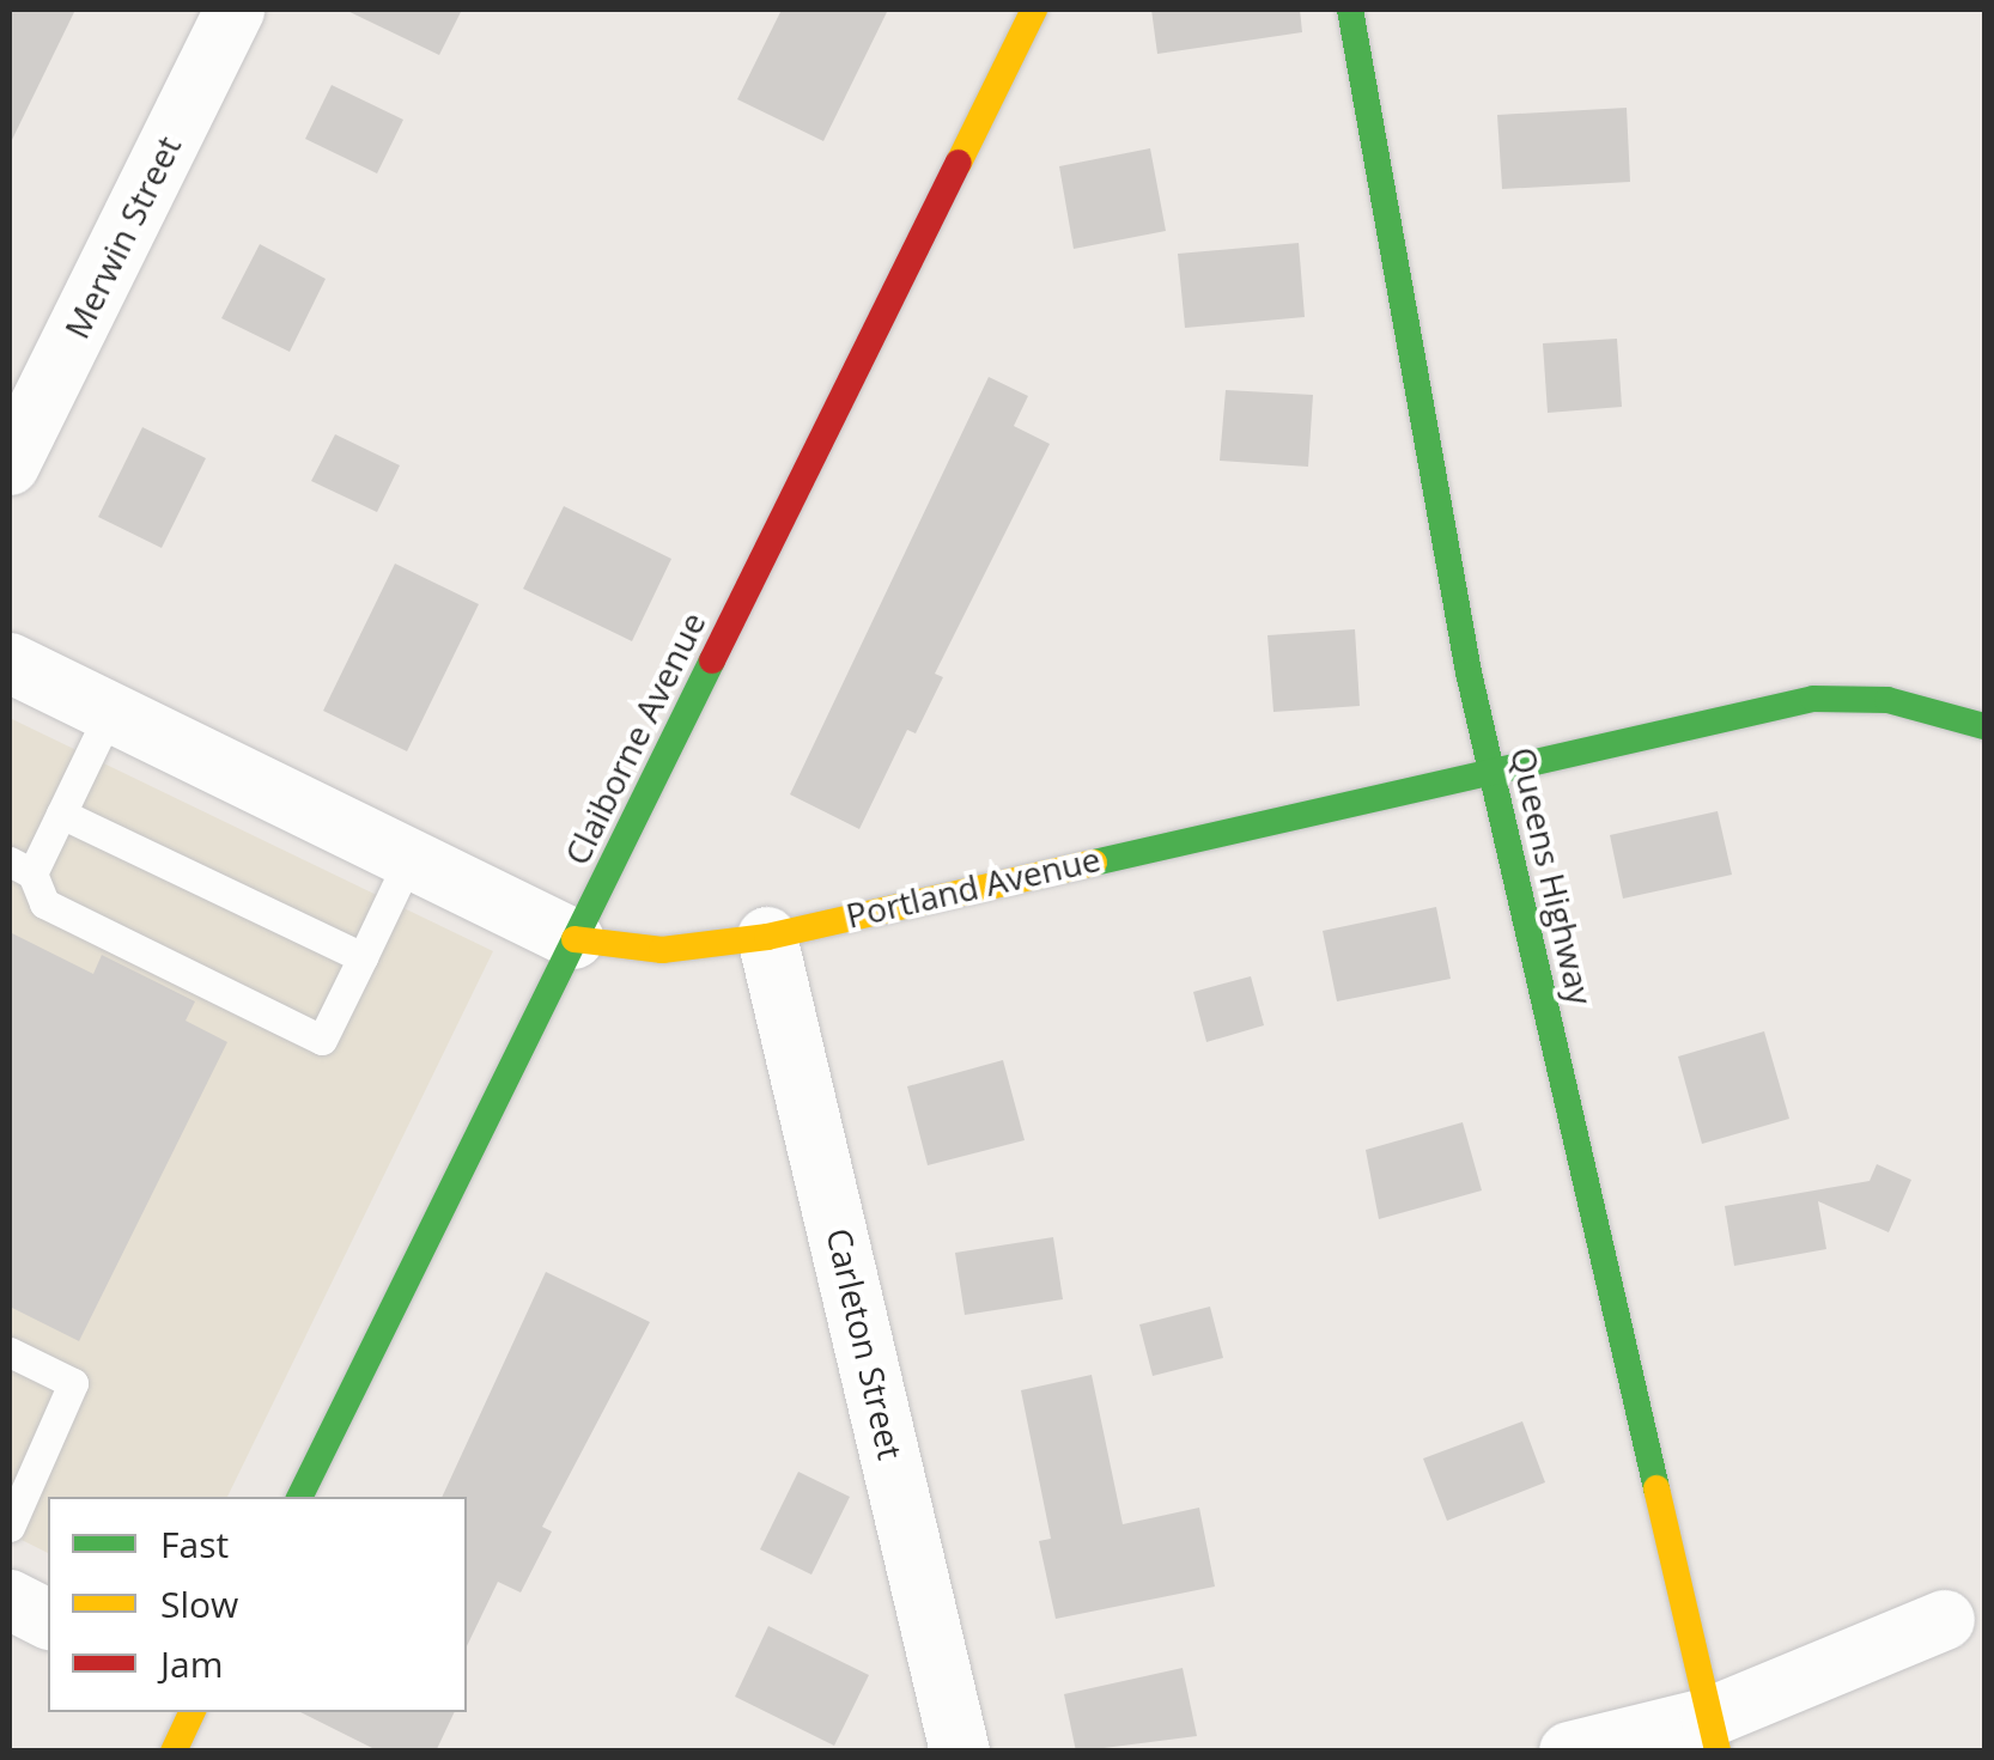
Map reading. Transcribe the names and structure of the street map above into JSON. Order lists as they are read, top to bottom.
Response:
{
  "streets": {
    "street": [
      "Merwin Street",
      "Claiborne Avenue",
      "Queens Highway",
      "Portland Avenue",
      "Carleton Street"
    ]
  },
  "crossings": [
    ["Claiborne Avenue", "Portland Avenue"],
    ["Queens Highway", "Portland Avenue"],
    ["Portland Avenue", "Carleton Street"]
  ],
  "legend": ["Fast", "Slow", "Jam"]
}
